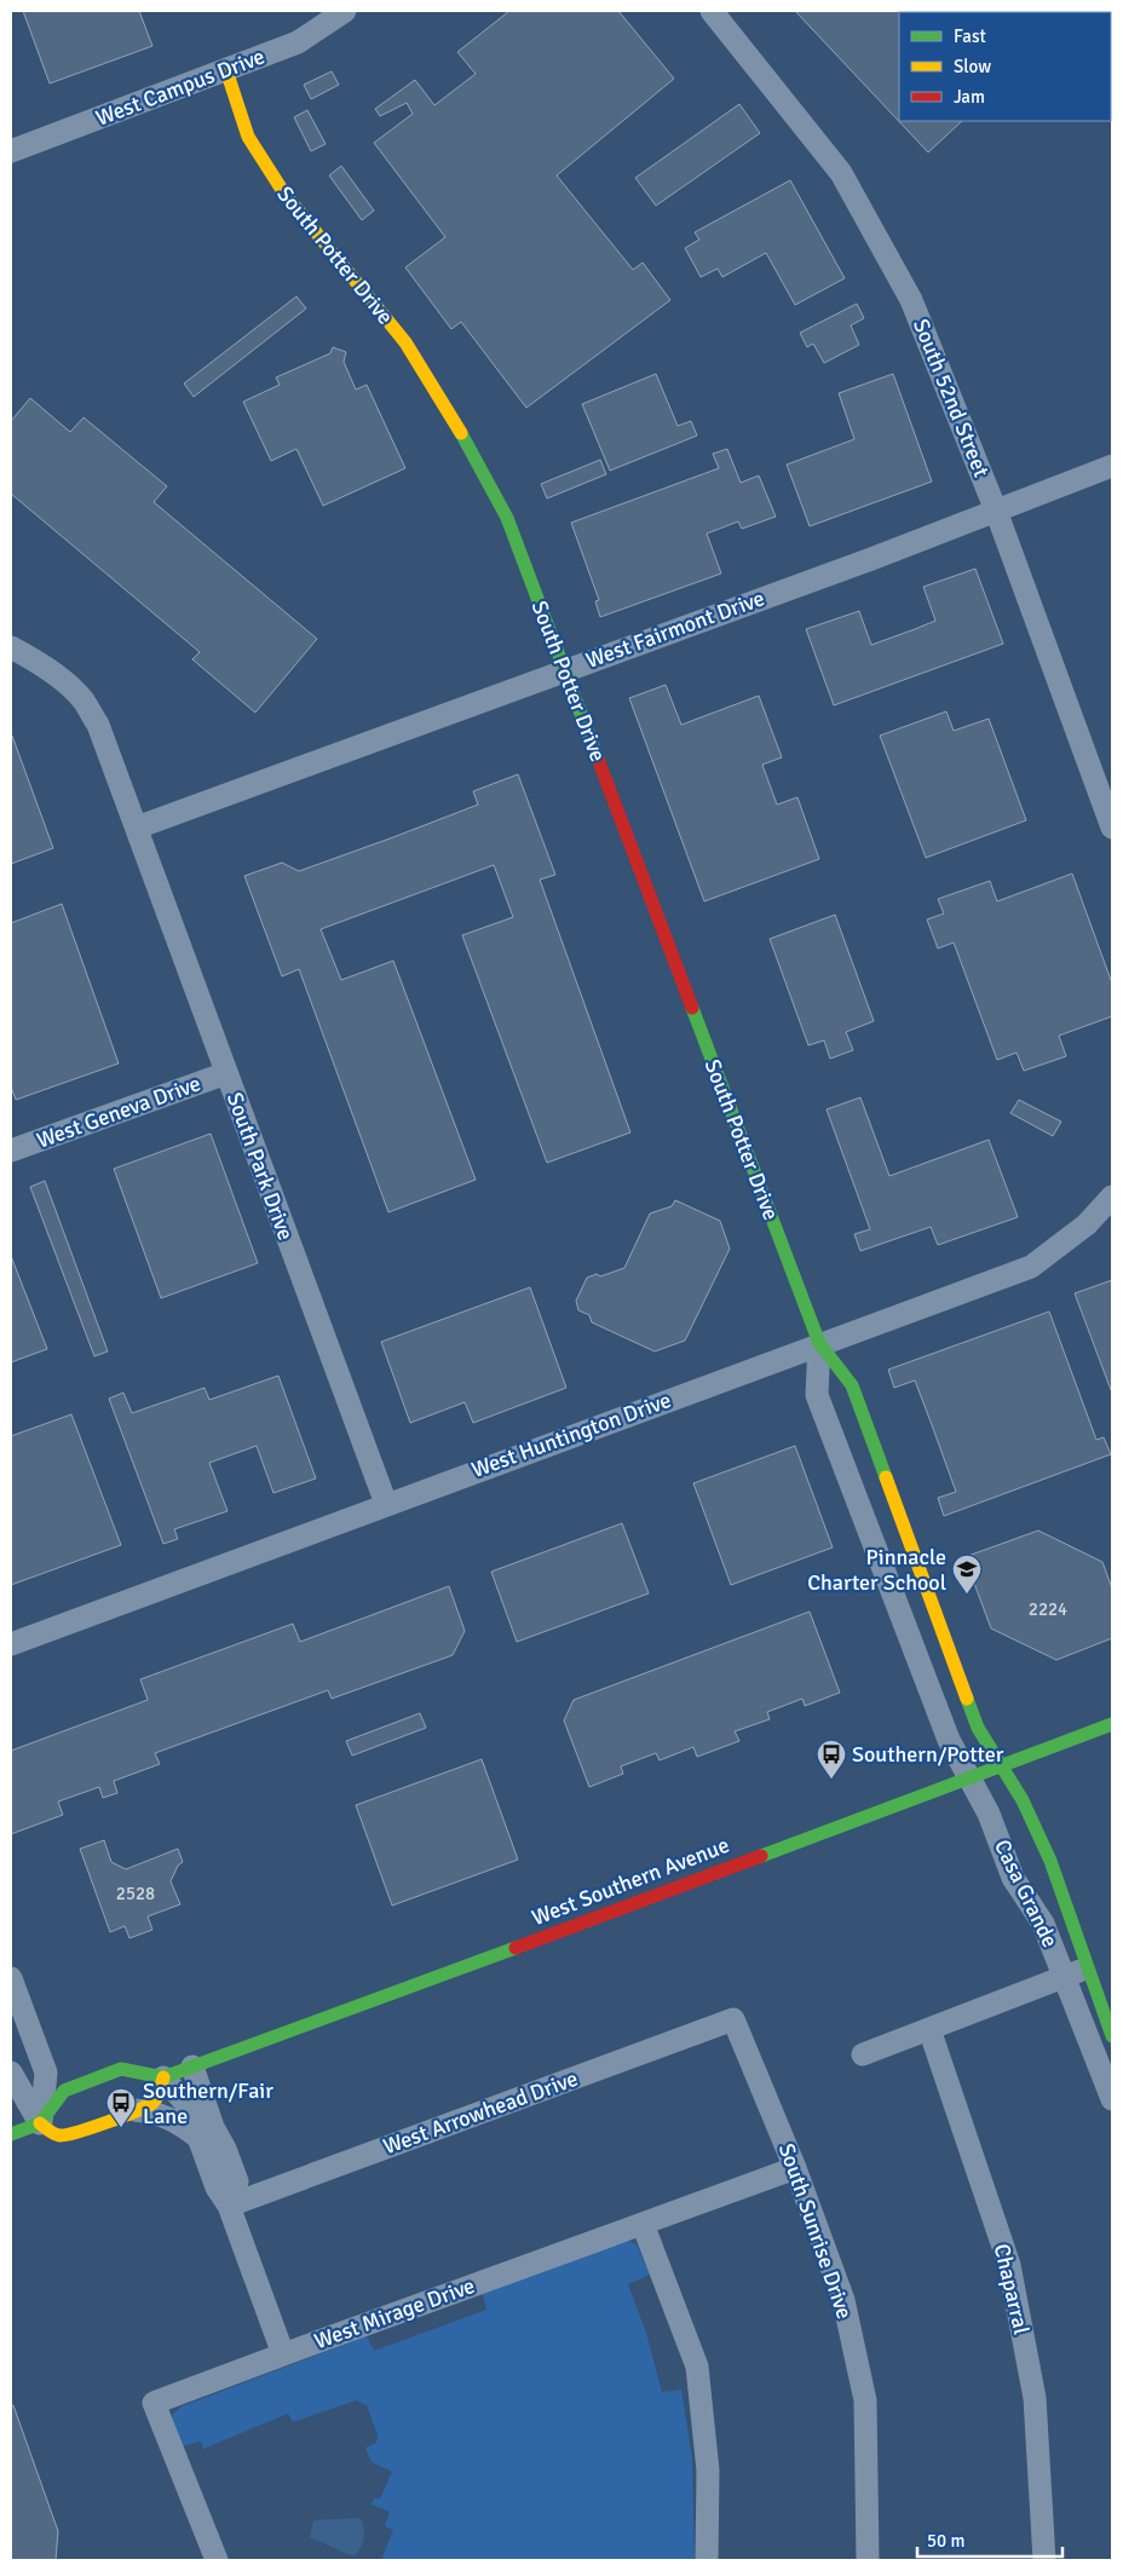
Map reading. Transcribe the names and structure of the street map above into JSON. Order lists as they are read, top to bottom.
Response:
{
  "streets": {
    "street": [
      "West Campus Drive",
      "South Potter Drive",
      "South 52nd Street",
      "West Fairmont Drive",
      "West Geneva Drive",
      "South Park Drive",
      "West Huntington Drive",
      "West Southern Avenue",
      "Casa Grande",
      "West Arrowhead Drive",
      "South Sunrise Drive",
      "Chaparral",
      "West Mirage Drive"
    ]
  },
  "crossings": [
    ["West Campus Drive", "South Potter Drive"],
    ["South Potter Drive", "West Fairmont Drive"],
    ["South Potter Drive", "West Huntington Drive"],
    ["South Potter Drive", "West Southern Avenue"],
    ["South Potter Drive", "Casa Grande"],
    ["South 52nd Street", "West Fairmont Drive"],
    ["West Fairmont Drive", "South Park Drive"],
    ["West Geneva Drive", "South Park Drive"],
    ["South Park Drive", "West Huntington Drive"],
    ["West Southern Avenue", "Casa Grande"],
    ["West Arrowhead Drive", "South Sunrise Drive"],
    ["South Sunrise Drive", "West Mirage Drive"]
  ],
  "places": {
    "school or university": ["Pinnacle Charter School"],
    "bus stop": ["Southern/Potter", "Southern/Fair Lane"]
  },
  "house_numbers": ["2224", "2528"],
  "legend": ["Fast", "Slow", "Jam"],
  "scale_bar": "50 m"
}
